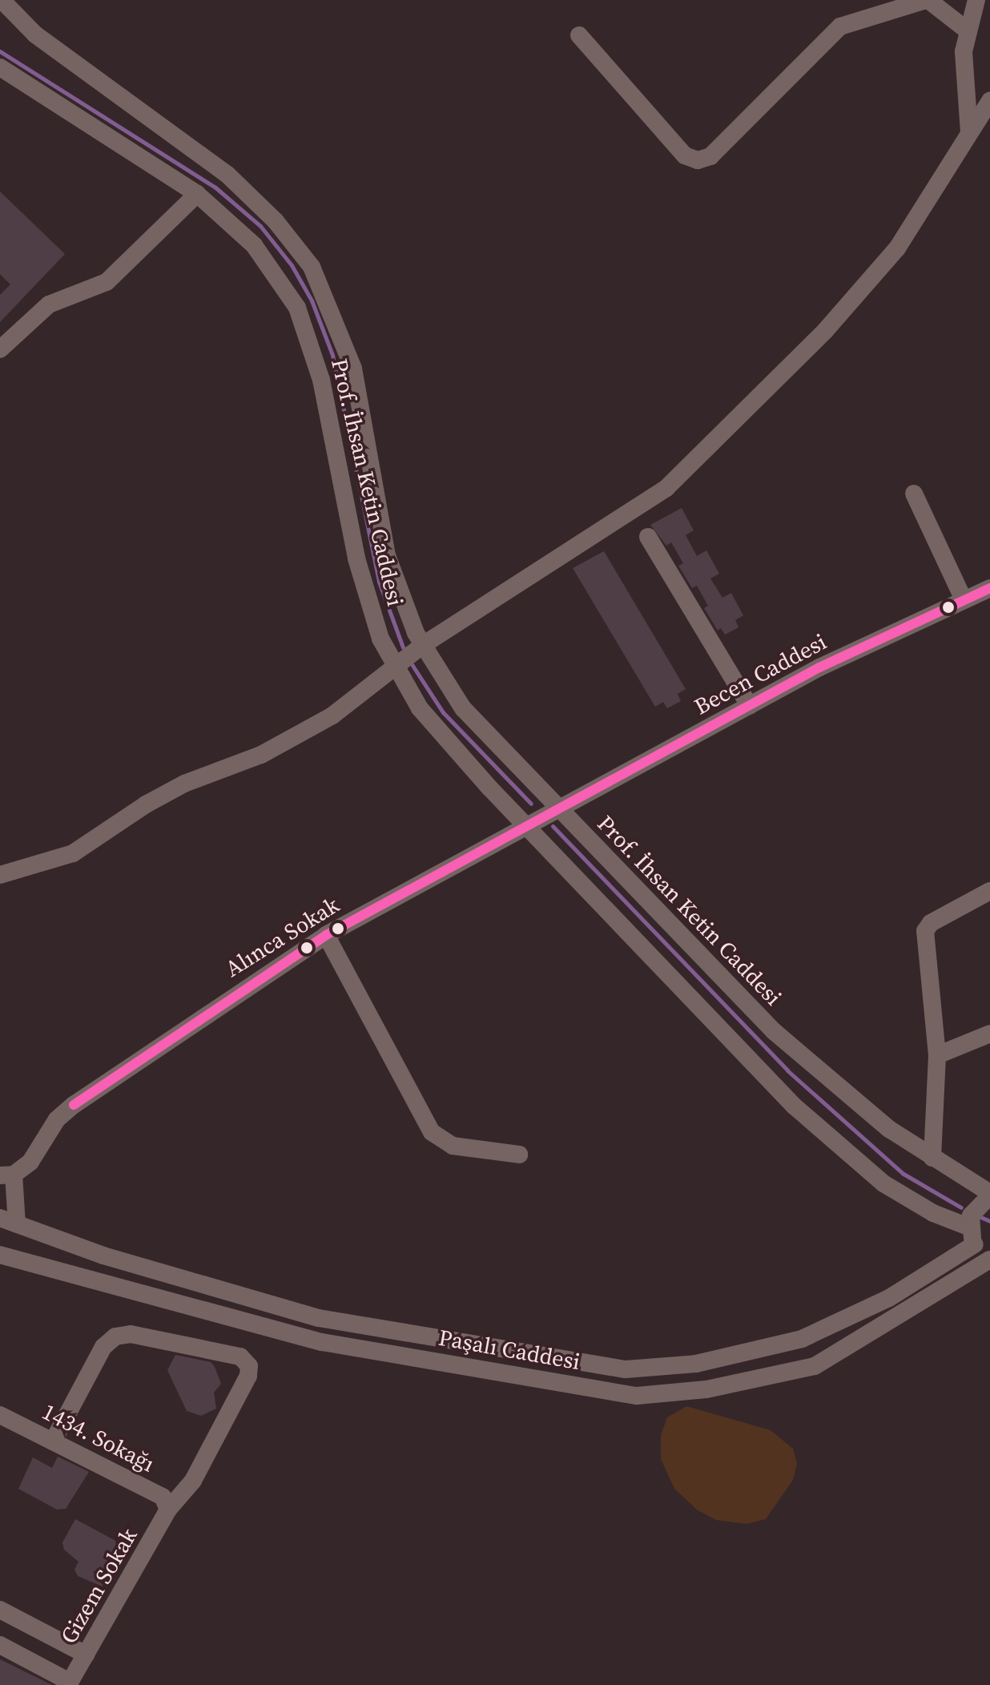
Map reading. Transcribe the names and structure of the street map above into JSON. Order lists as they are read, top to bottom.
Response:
{
  "streets": {
    "street": [
      "Prof. İhsan Ketin Caddesi",
      "Becen Caddesi",
      "Alınca Sokak",
      "Paşalı Caddesi",
      "1434. Sokağı",
      "Gizem Sokak"
    ]
  },
  "crossings": [
    ["Prof. İhsan Ketin Caddesi", "Becen Caddesi"],
    ["Prof. İhsan Ketin Caddesi", "Alınca Sokak"],
    ["Becen Caddesi", "Alınca Sokak"],
    ["1434. Sokağı", "Gizem Sokak"]
  ]
}
